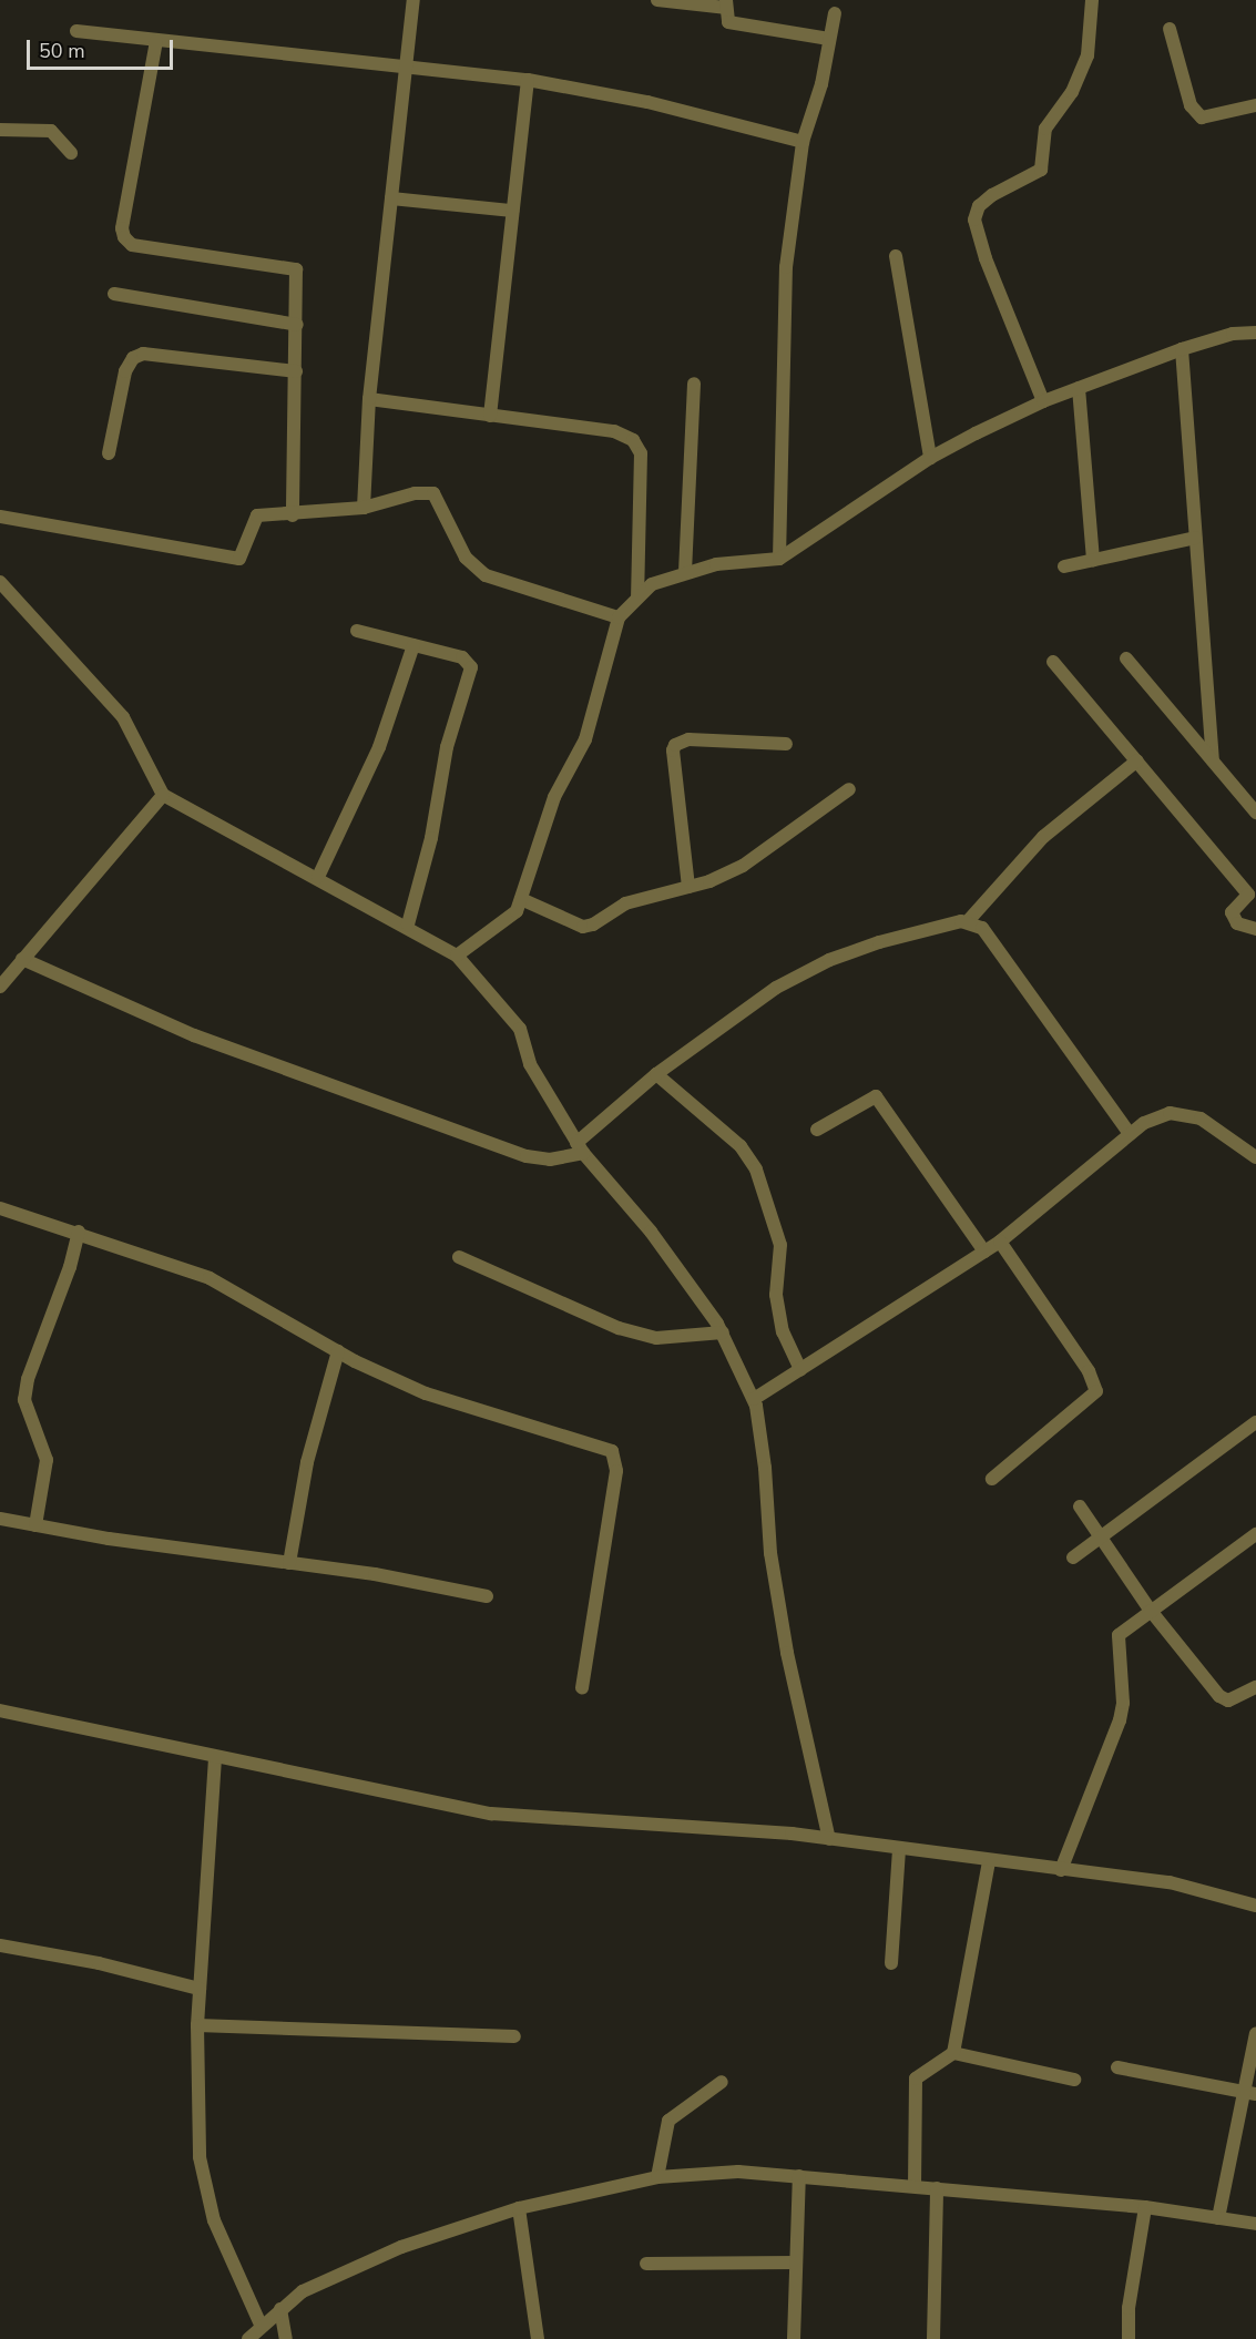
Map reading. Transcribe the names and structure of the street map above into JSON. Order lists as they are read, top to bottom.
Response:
{
  "scale_bar": "50 m"
}
